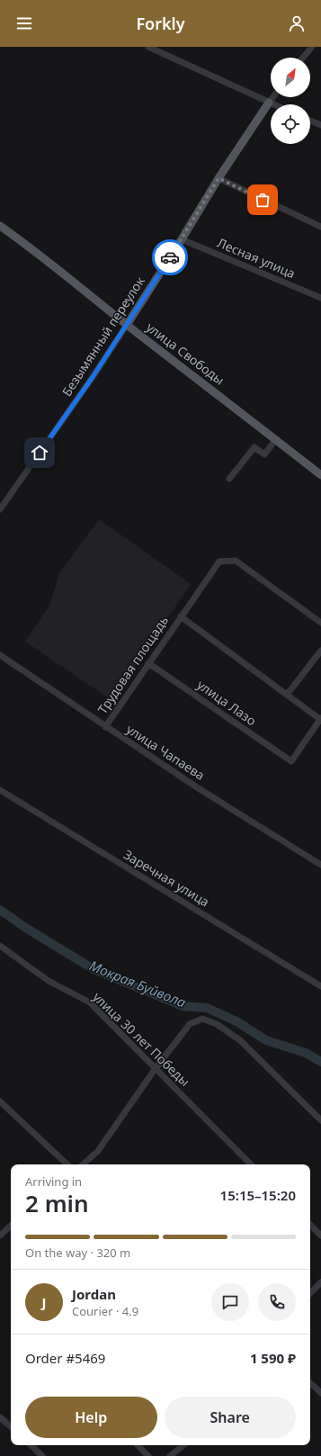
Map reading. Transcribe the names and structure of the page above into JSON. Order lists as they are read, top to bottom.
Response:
{
  "streets": {
    "main road": ["Безымянный переулок", "улица Свободы"],
    "street": [
      "Лесная улица",
      "Трудовая площадь",
      "улица Лазо",
      "улица Чапаева",
      "Заречная улица",
      "улица 30 лет Победы"
    ]
  },
  "crossings": [
    ["Лесная улица", "Безымянный переулок"],
    ["Безымянный переулок", "улица Свободы"],
    ["Трудовая площадь", "улица Лазо"],
    ["Трудовая площадь", "улица Чапаева"]
  ],
  "water": ["Мокрая Буйвола"],
  "north": "top right",
  "page": {
    "header": "Forkly",
    "heading": ["2 min", "Arriving in", "15:15–15:20"],
    "panel": [
      "Jordan",
      "Courier · 4.9",
      "Order #5469",
      "1 590 ₽"
    ],
    "bar": "On the way · 320 m",
    "round": "J",
    "buttons": ["Help", "Share"]
  }
}
